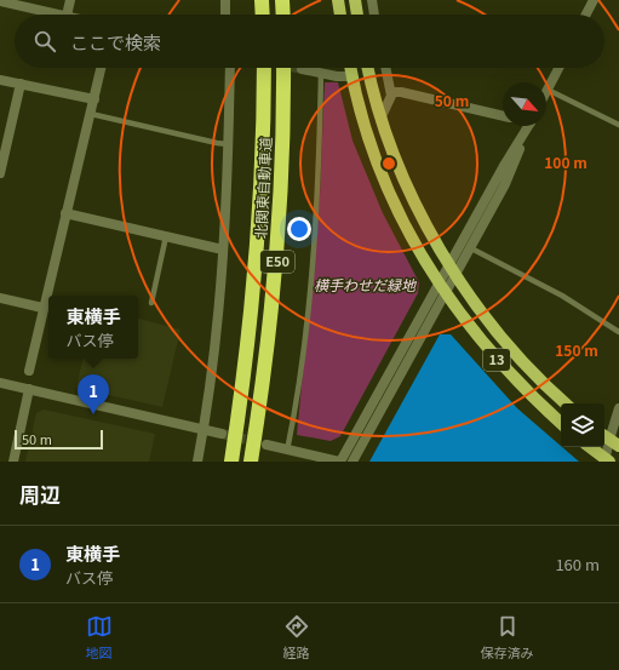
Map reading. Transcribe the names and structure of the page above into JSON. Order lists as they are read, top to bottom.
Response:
{
  "streets": {
    "highway": ["北関東自動車道", "E50"],
    "main road": ["13"]
  },
  "parks": ["横手わせだ緑地"],
  "scale_bar": "50 m",
  "north": "bottom right",
  "page": {
    "search": "ここで検索",
    "popup": ["東横手", "バス停"],
    "pins": "1",
    "scale": "50 m",
    "heading": "周辺",
    "list": [
      {
        "mark": "1",
        "name": "東横手",
        "note": "バス停",
        "value": "160 m"
      }
    ],
    "nav": ["地図", "経路", "保存済み"]
  },
  "rings": ["50 m", "100 m", "150 m"]
}
